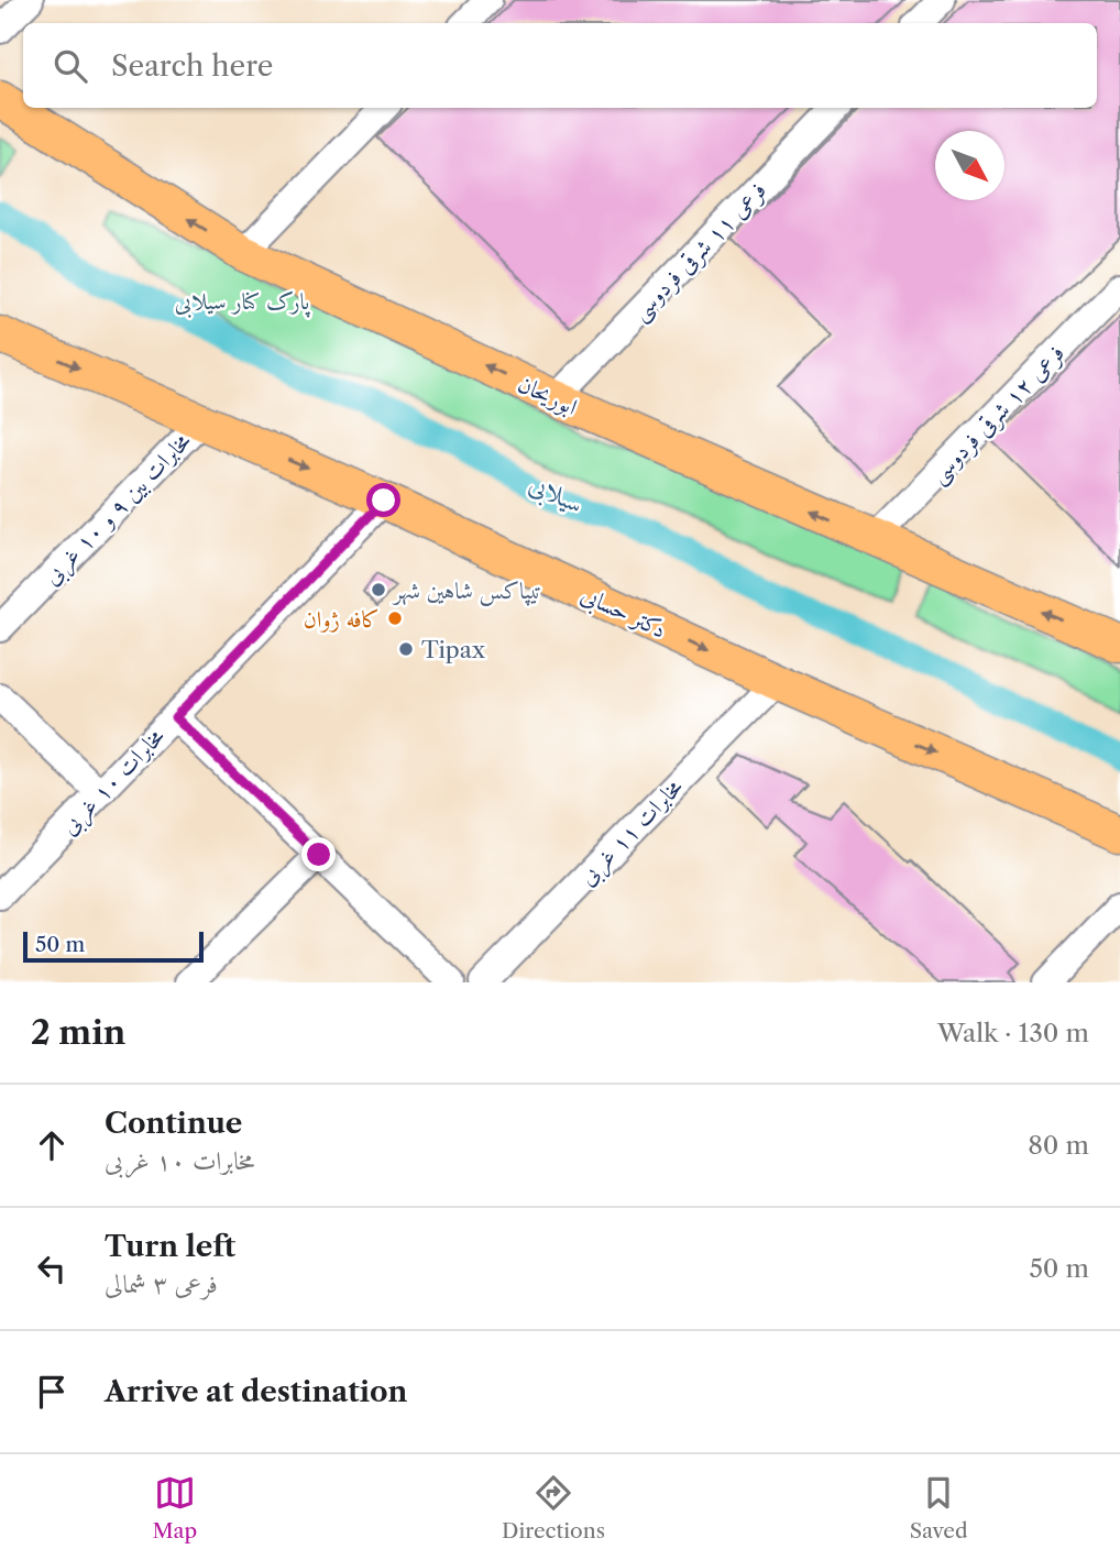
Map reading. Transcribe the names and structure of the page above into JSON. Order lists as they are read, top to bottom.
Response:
{
  "streets": {
    "main road": ["ابوریحان", "دکتر حسابی"],
    "street": [
      "فرعی ۱۱ شرقی فردوسی",
      "فرعی ۱۲ شرقی فردوسی",
      "مخابرات بین ۹ و ۱۰ غربی",
      "مخابرات ۱۰ غربی",
      "مخابرات ۱۱ غربی"
    ]
  },
  "crossings": [
    ["فرعی ۱۱ شرقی فردوسی", "ابوریحان"],
    ["ابوریحان", "فرعی ۱۲ شرقی فردوسی"],
    ["مخابرات بین ۹ و ۱۰ غربی", "دکتر حسابی"],
    ["دکتر حسابی", "مخابرات ۱۰ غربی"],
    ["دکتر حسابی", "مخابرات ۱۱ غربی"]
  ],
  "one_way": ["ابوریحان", "دکتر حسابی"],
  "water": ["سیلابی"],
  "parks": ["پارک کنار سیلابی"],
  "places": ["تیپاکس شاهین شهر", "کافه ژوان", "Tipax"],
  "scale_bar": "50 m",
  "north": "bottom right",
  "page": {
    "search": "Search here",
    "scale": "50 m",
    "heading": ["2 min", "Walk · 130 m"],
    "list": [
      ["Continue", "مخابرات ۱۰ غربی", "80 m"],
      ["Turn left", "فرعی ۳ شمالی", "50 m"],
      "Arrive at destination"
    ],
    "nav": ["Map", "Directions", "Saved"]
  }
}
